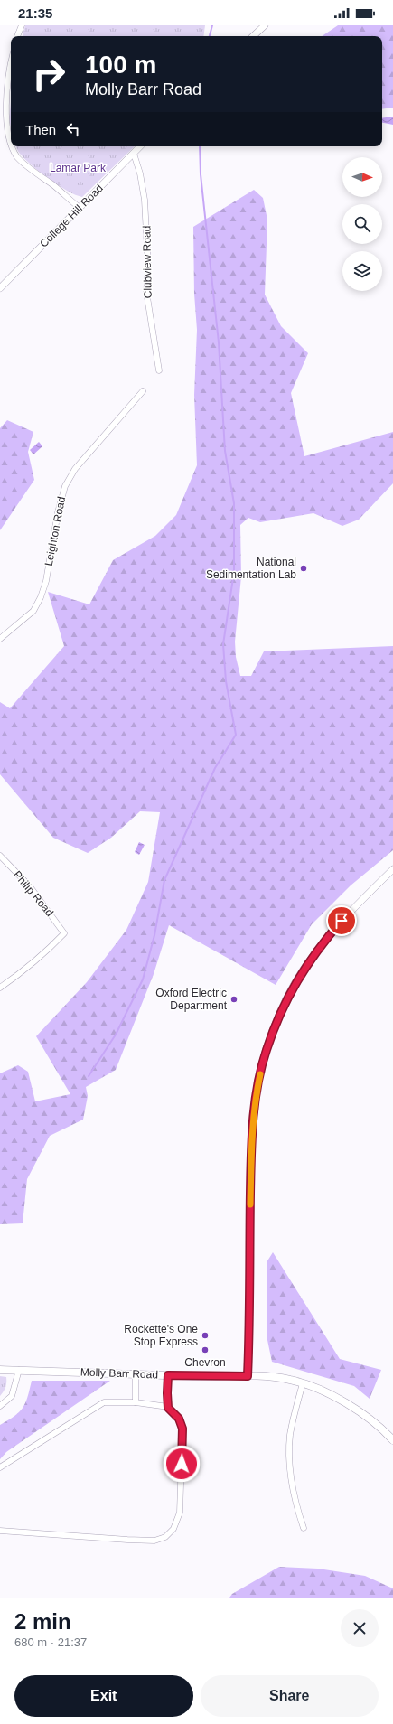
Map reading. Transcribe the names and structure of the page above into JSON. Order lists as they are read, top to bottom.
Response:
{
  "streets": {
    "main road": ["Molly Barr Road"],
    "street": [
      "College Hill Road",
      "Clubview Road",
      "Leighton Road",
      "Philip Road"
    ]
  },
  "crossings": [
    ["College Hill Road", "Clubview Road"]
  ],
  "parks": ["Lamar Park"],
  "places": [
    "National Sedimentation Lab",
    "Oxford Electric Department",
    "Rockette's One Stop Express",
    "Chevron"
  ],
  "north": "right",
  "page": {
    "status": "21:35",
    "turn": ["100 m", "Molly Barr Road"],
    "then": "Then",
    "heading": ["2 min", "680 m · 21:37"],
    "buttons": ["Exit", "Share"]
  }
}
